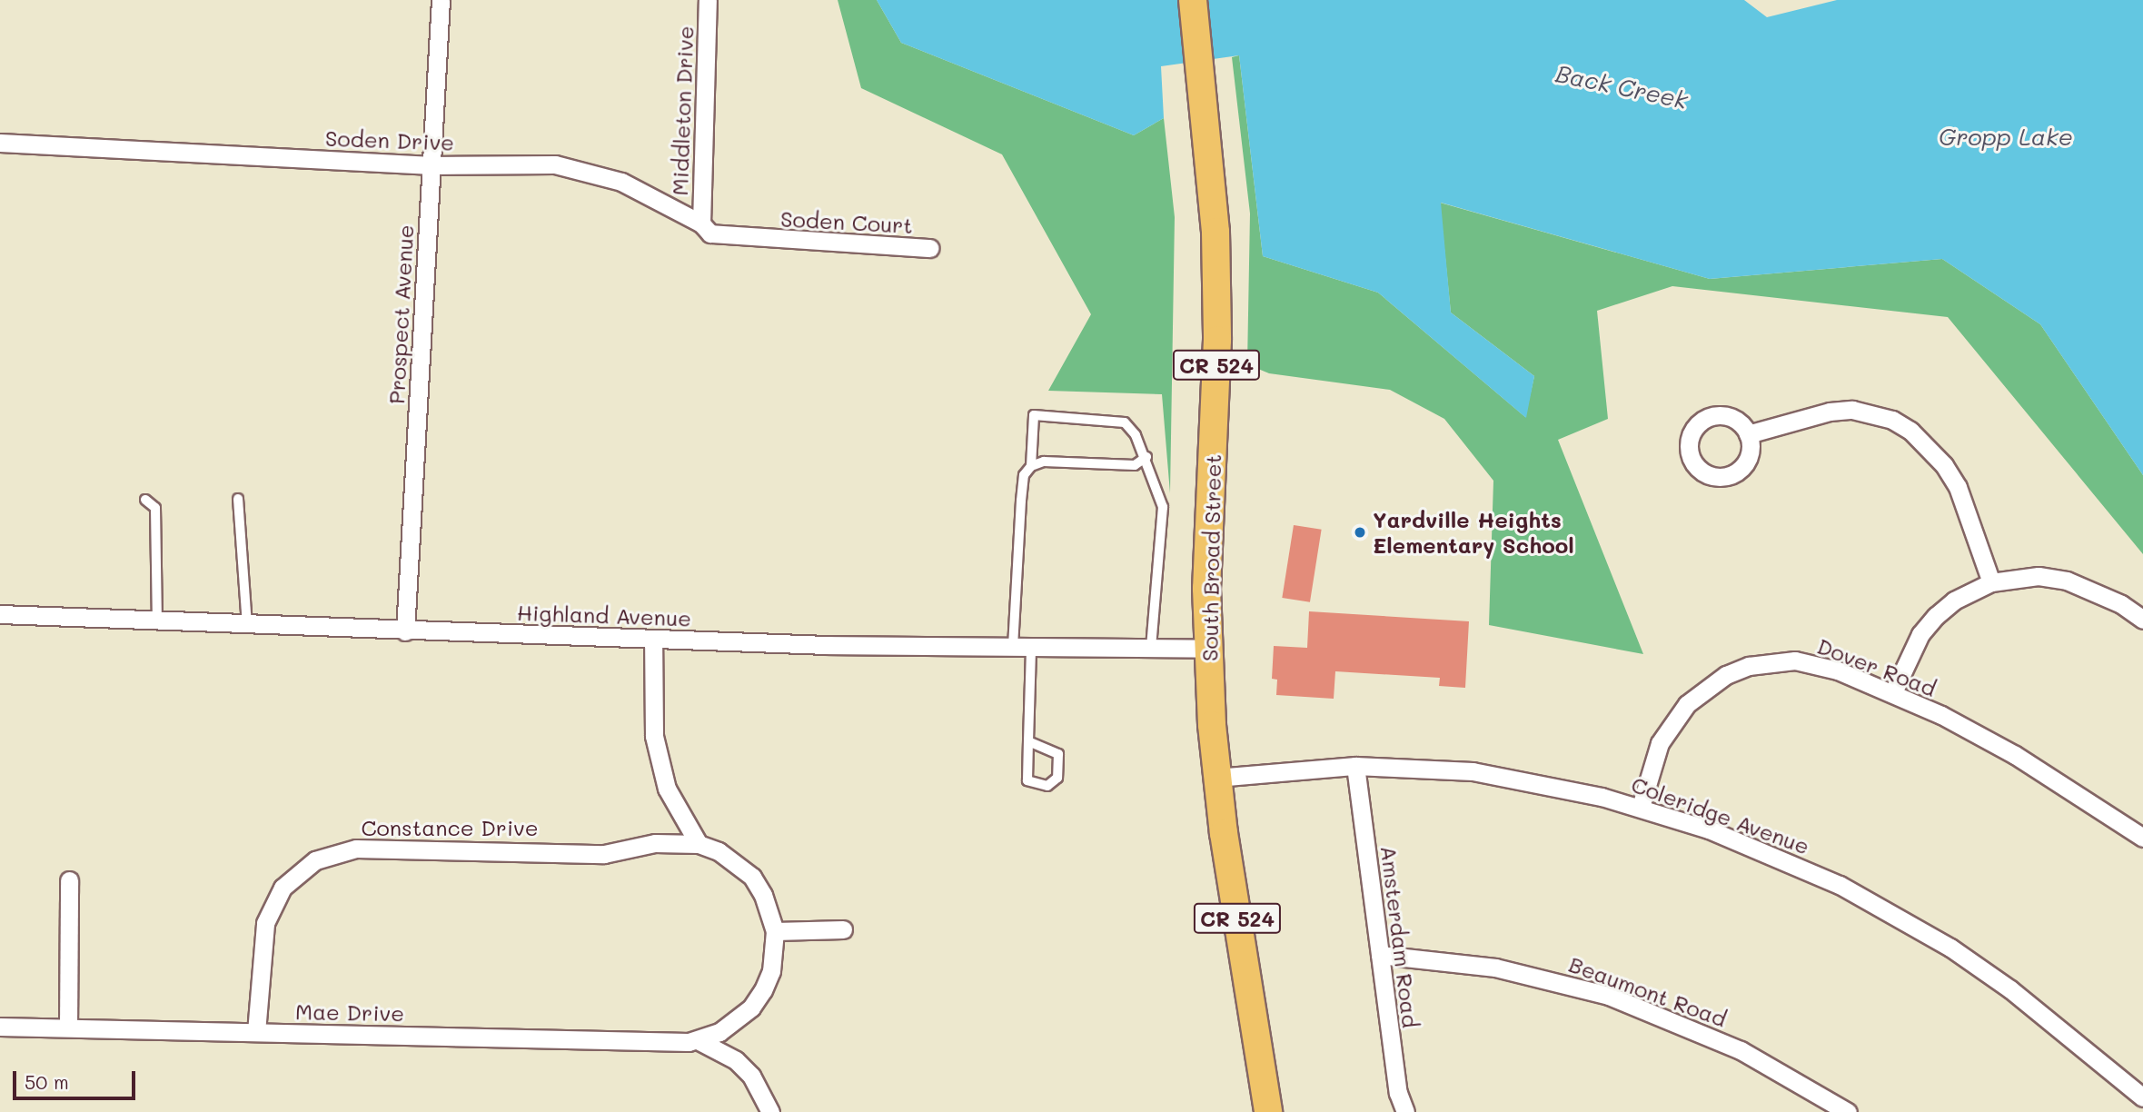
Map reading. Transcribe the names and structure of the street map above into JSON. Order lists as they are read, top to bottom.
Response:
{
  "streets": {
    "main road": ["CR 524", "South Broad Street"],
    "street": [
      "Middleton Drive",
      "Soden Drive",
      "Soden Court",
      "Prospect Avenue",
      "Highland Avenue",
      "Dover Road",
      "Coleridge Avenue",
      "Constance Drive",
      "Amsterdam Road",
      "Beaumont Road",
      "Mae Drive"
    ]
  },
  "crossings": [
    ["Middleton Drive", "Soden Drive"],
    ["Soden Drive", "Soden Court"],
    ["Soden Drive", "Prospect Avenue"],
    ["Prospect Avenue", "Highland Avenue"],
    ["South Broad Street", "Highland Avenue"],
    ["South Broad Street", "Coleridge Avenue"],
    ["Dover Road", "Coleridge Avenue"],
    ["Coleridge Avenue", "Amsterdam Road"],
    ["Constance Drive", "Mae Drive"],
    ["Amsterdam Road", "Beaumont Road"]
  ],
  "water": ["Back Creek", "Gropp Lake"],
  "places": ["Yardville Heights Elementary School"],
  "scale_bar": "50 m"
}
